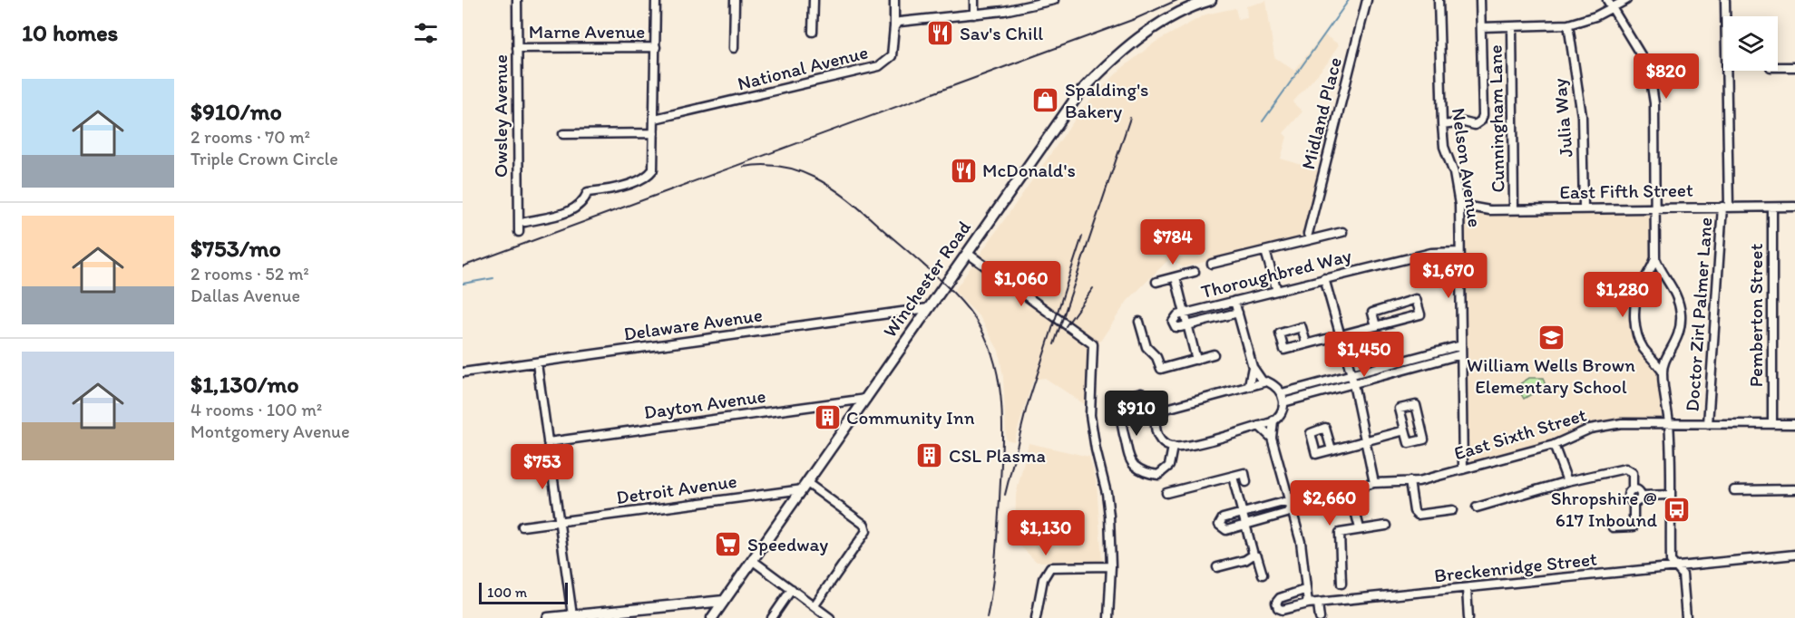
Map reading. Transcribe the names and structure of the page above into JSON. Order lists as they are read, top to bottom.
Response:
{
  "streets": {
    "main road": ["Winchester Road"],
    "street": [
      "Marne Avenue",
      "National Avenue",
      "Midland Place",
      "Owsley Avenue",
      "Julia Way",
      "Cunningham Lane",
      "Nelson Avenue",
      "East Fifth Street",
      "Thoroughbred Way",
      "Doctor Zirl Palmer Lane",
      "Pemberton Street",
      "Delaware Avenue",
      "Dayton Avenue",
      "East Sixth Street",
      "Detroit Avenue",
      "Breckenridge Street"
    ]
  },
  "crossings": [
    ["Marne Avenue", "Owsley Avenue"],
    ["Julia Way", "East Fifth Street"],
    ["Cunningham Lane", "East Fifth Street"],
    ["Nelson Avenue", "East Fifth Street"],
    ["Nelson Avenue", "Thoroughbred Way"],
    ["Nelson Avenue", "East Sixth Street"],
    ["East Fifth Street", "Doctor Zirl Palmer Lane"],
    ["East Fifth Street", "Pemberton Street"],
    ["Winchester Road", "Delaware Avenue"],
    ["Winchester Road", "Dayton Avenue"],
    ["Winchester Road", "Detroit Avenue"],
    ["Doctor Zirl Palmer Lane", "East Sixth Street"],
    ["Pemberton Street", "East Sixth Street"]
  ],
  "places": {
    "restaurant": ["Sav's Chill", "McDonald's"],
    "shop": ["Spalding's Bakery"],
    "school or university": ["William Wells Brown Elementary School"],
    "building": ["Community Inn", "CSL Plasma"],
    "bus stop": ["Shropshire @ 617 Inbound"],
    "supermarket": ["Speedway"]
  },
  "scale_bar": "100 m",
  "page": {
    "heading": "10 homes",
    "price": [
      "$820",
      "$784",
      "$1,670",
      "$1,060",
      "$1,280",
      "$1,450",
      "$910",
      "$753",
      "$2,660",
      "$1,130"
    ],
    "list": [
      {
        "name": "$910/mo",
        "note": "2 rooms · 70 m² · Triple Crown Circle"
      },
      {
        "name": "$753/mo",
        "note": "2 rooms · 52 m² · Dallas Avenue"
      },
      {
        "name": "$1,130/mo",
        "note": "4 rooms · 100 m² · Montgomery Avenue"
      }
    ],
    "scale": "100 m"
  }
}
